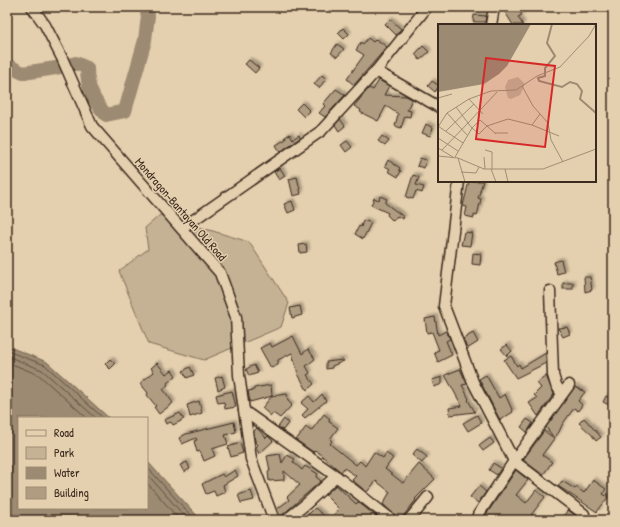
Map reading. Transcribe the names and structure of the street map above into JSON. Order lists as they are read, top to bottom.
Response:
{
  "streets": {
    "street": ["Mondragon-Bantayan Old Road"]
  },
  "legend": [
    "Road",
    "Park",
    "Water",
    "Building"
  ]
}
